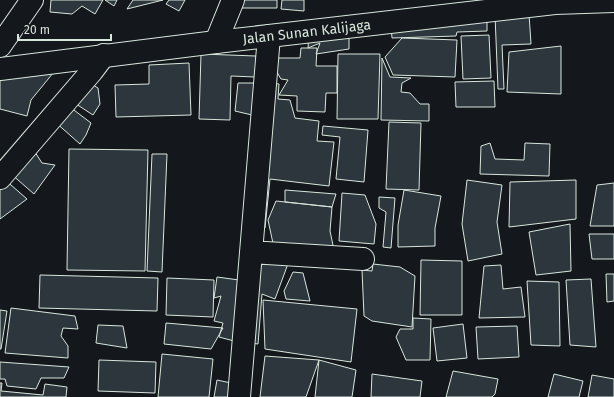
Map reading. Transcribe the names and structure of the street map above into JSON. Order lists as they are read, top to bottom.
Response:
{
  "streets": {
    "street": ["Jalan Sunan Kalijaga"]
  },
  "scale_bar": "20 m"
}
